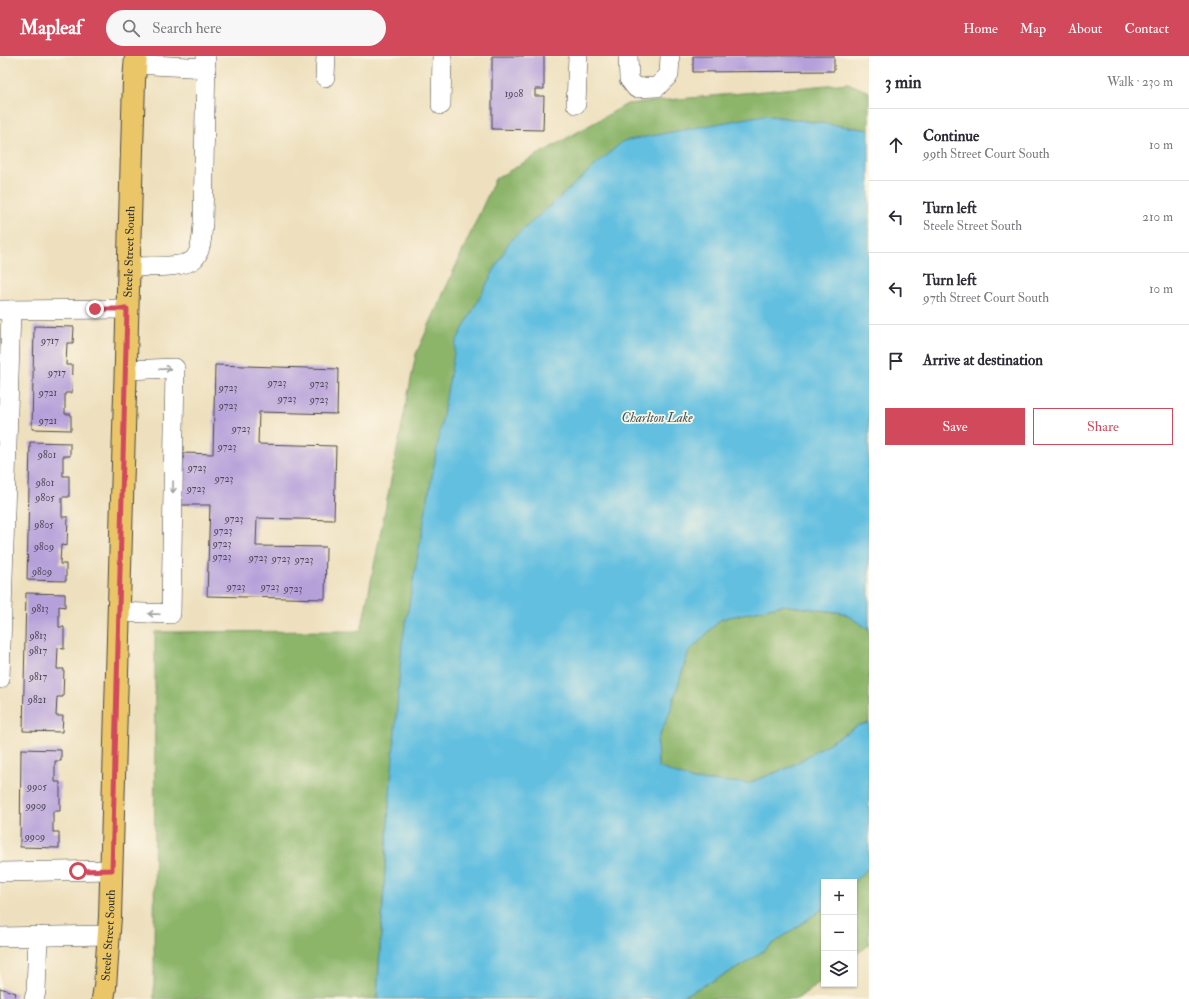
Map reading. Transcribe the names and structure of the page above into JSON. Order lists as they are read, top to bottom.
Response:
{
  "streets": {
    "main road": ["Steele Street South"]
  },
  "water": ["Charlton Lake"],
  "house_numbers": [
    "1908",
    "9717",
    "9717",
    "9723",
    "9723",
    "9723",
    "9721",
    "9723",
    "9723",
    "9723",
    "9721",
    "9723",
    "9723",
    "9801",
    "9723",
    "9723",
    "9801",
    "9723",
    "9805",
    "9723",
    "9805",
    "9723",
    "9723",
    "9809",
    "9723",
    "9723",
    "9723",
    "9723",
    "9809",
    "9723",
    "9723",
    "9723",
    "9813",
    "9813",
    "9817",
    "9817",
    "9821",
    "9905",
    "9909",
    "9909"
  ],
  "page": {
    "header": "Mapleaf",
    "search": "Search here",
    "nav": [
      "Home",
      "Map",
      "About",
      "Contact"
    ],
    "heading": ["3 min", "Walk · 230 m"],
    "list": [
      ["Continue", "99th Street Court South", "10 m"],
      ["Turn left", "Steele Street South", "210 m"],
      ["Turn left", "97th Street Court South", "10 m"],
      "Arrive at destination"
    ],
    "buttons": ["Save", "Share"],
    "map_buttons": ["+", "−"]
  }
}
